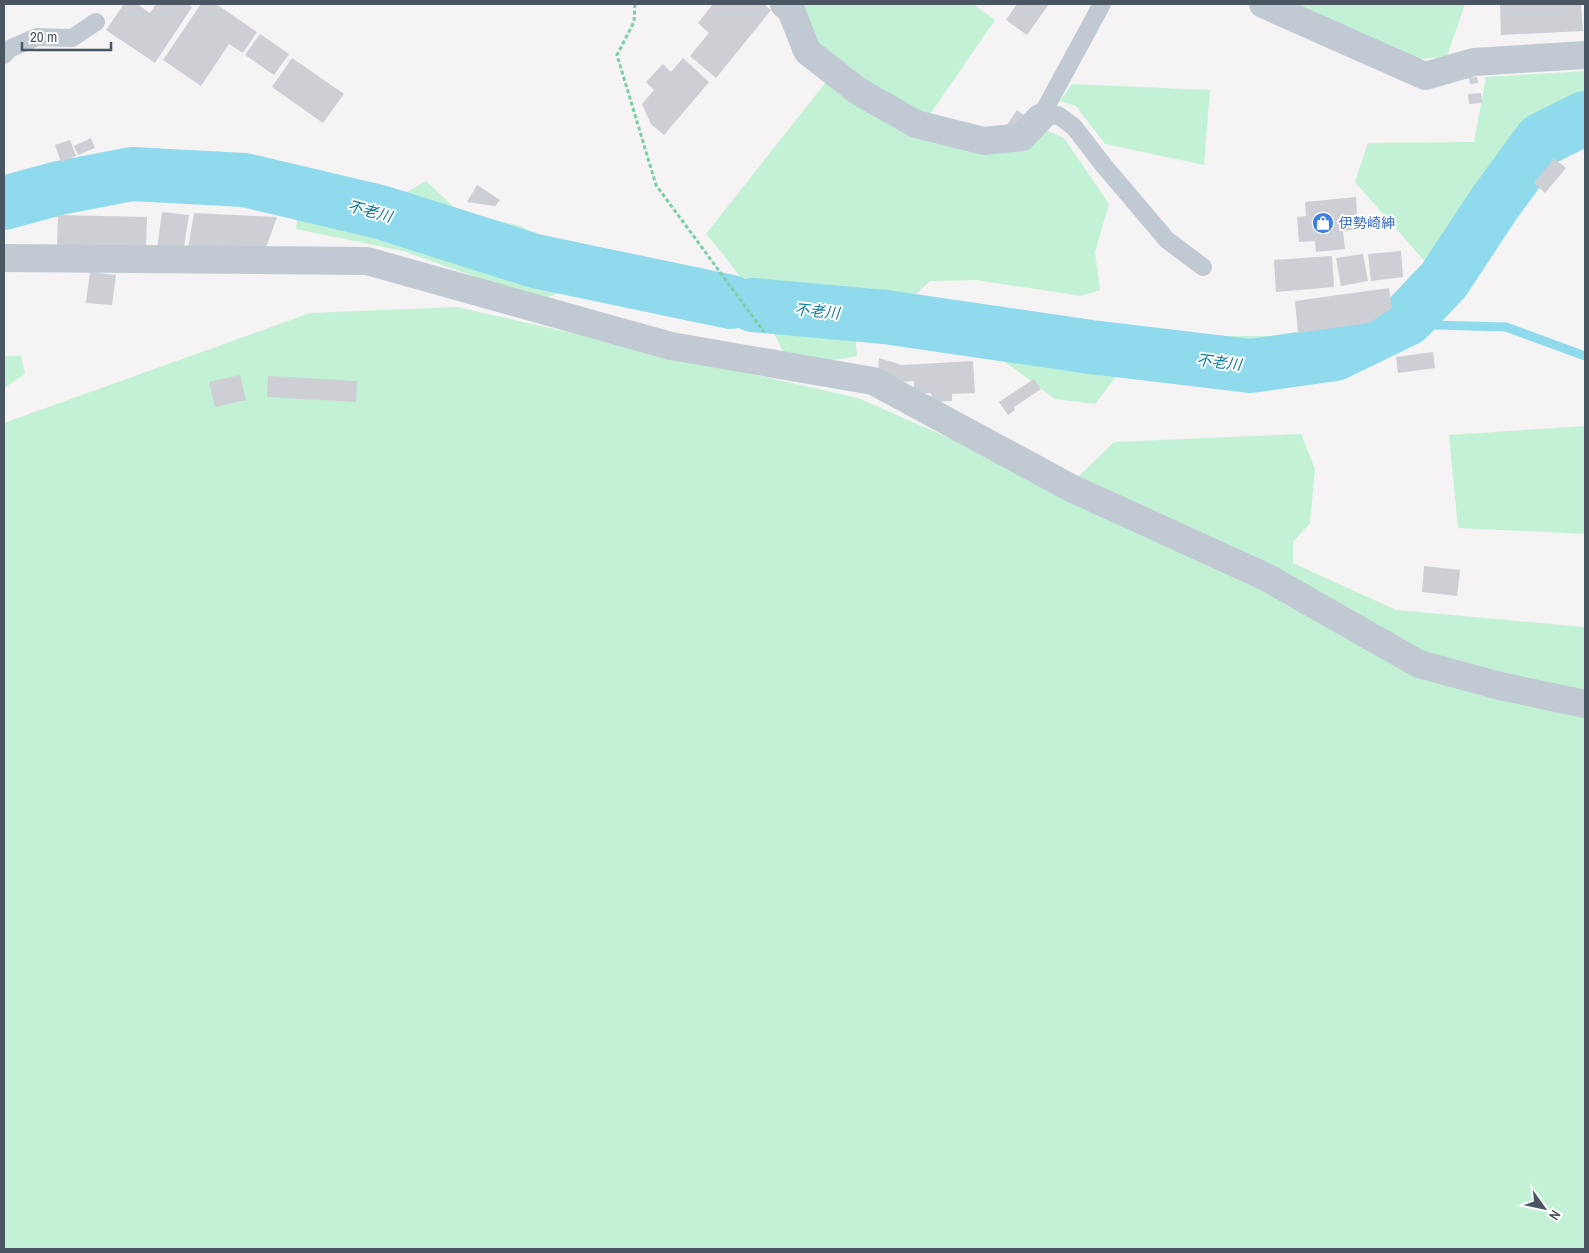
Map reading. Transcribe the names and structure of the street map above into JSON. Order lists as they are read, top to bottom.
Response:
{
  "water": ["不老川"],
  "places": {
    "shop": ["伊勢崎紳"]
  },
  "scale_bar": "20 m",
  "north": "bottom right"
}
